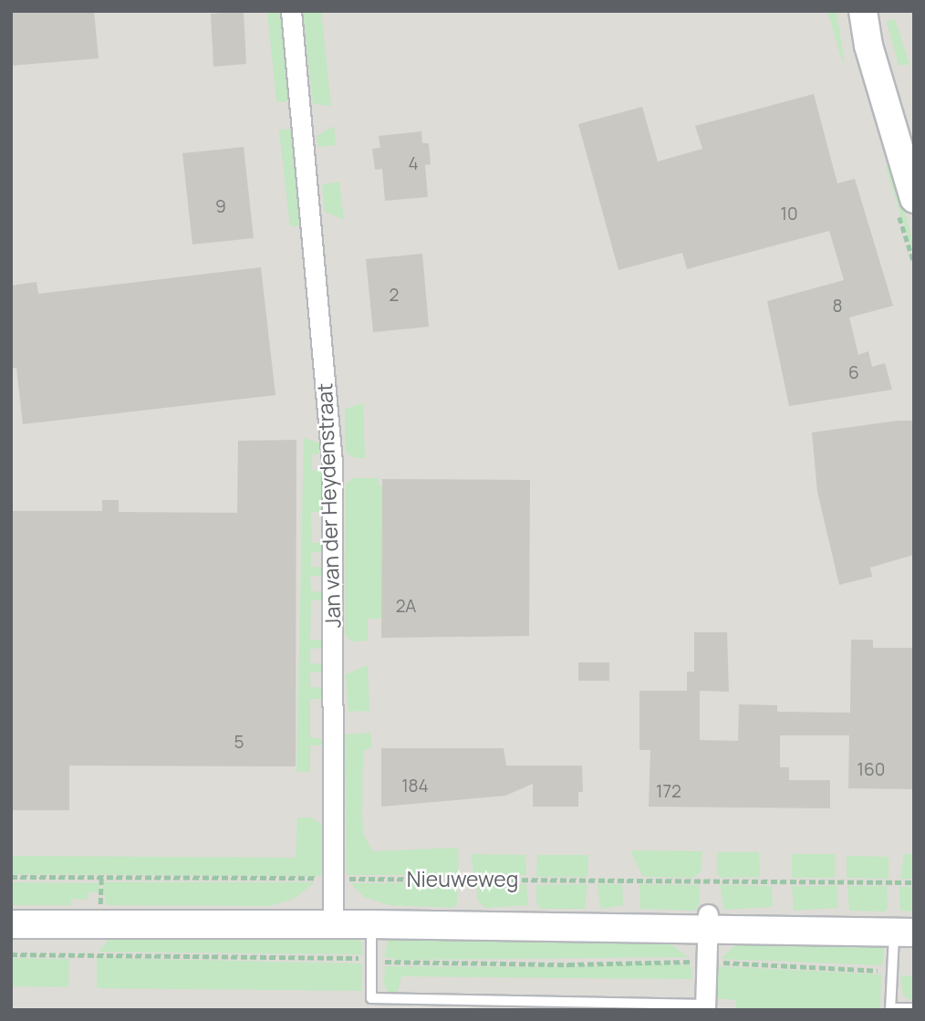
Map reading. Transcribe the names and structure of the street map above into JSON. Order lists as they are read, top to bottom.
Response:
{
  "streets": {
    "main road": ["Nieuweweg"],
    "street": ["Jan van der Heydenstraat"]
  },
  "crossings": [
    ["Jan van der Heydenstraat", "Nieuweweg"]
  ],
  "house_numbers": [
    "4",
    "9",
    "10",
    "2",
    "8",
    "6",
    "2A",
    "5",
    "160",
    "184",
    "172"
  ]
}
